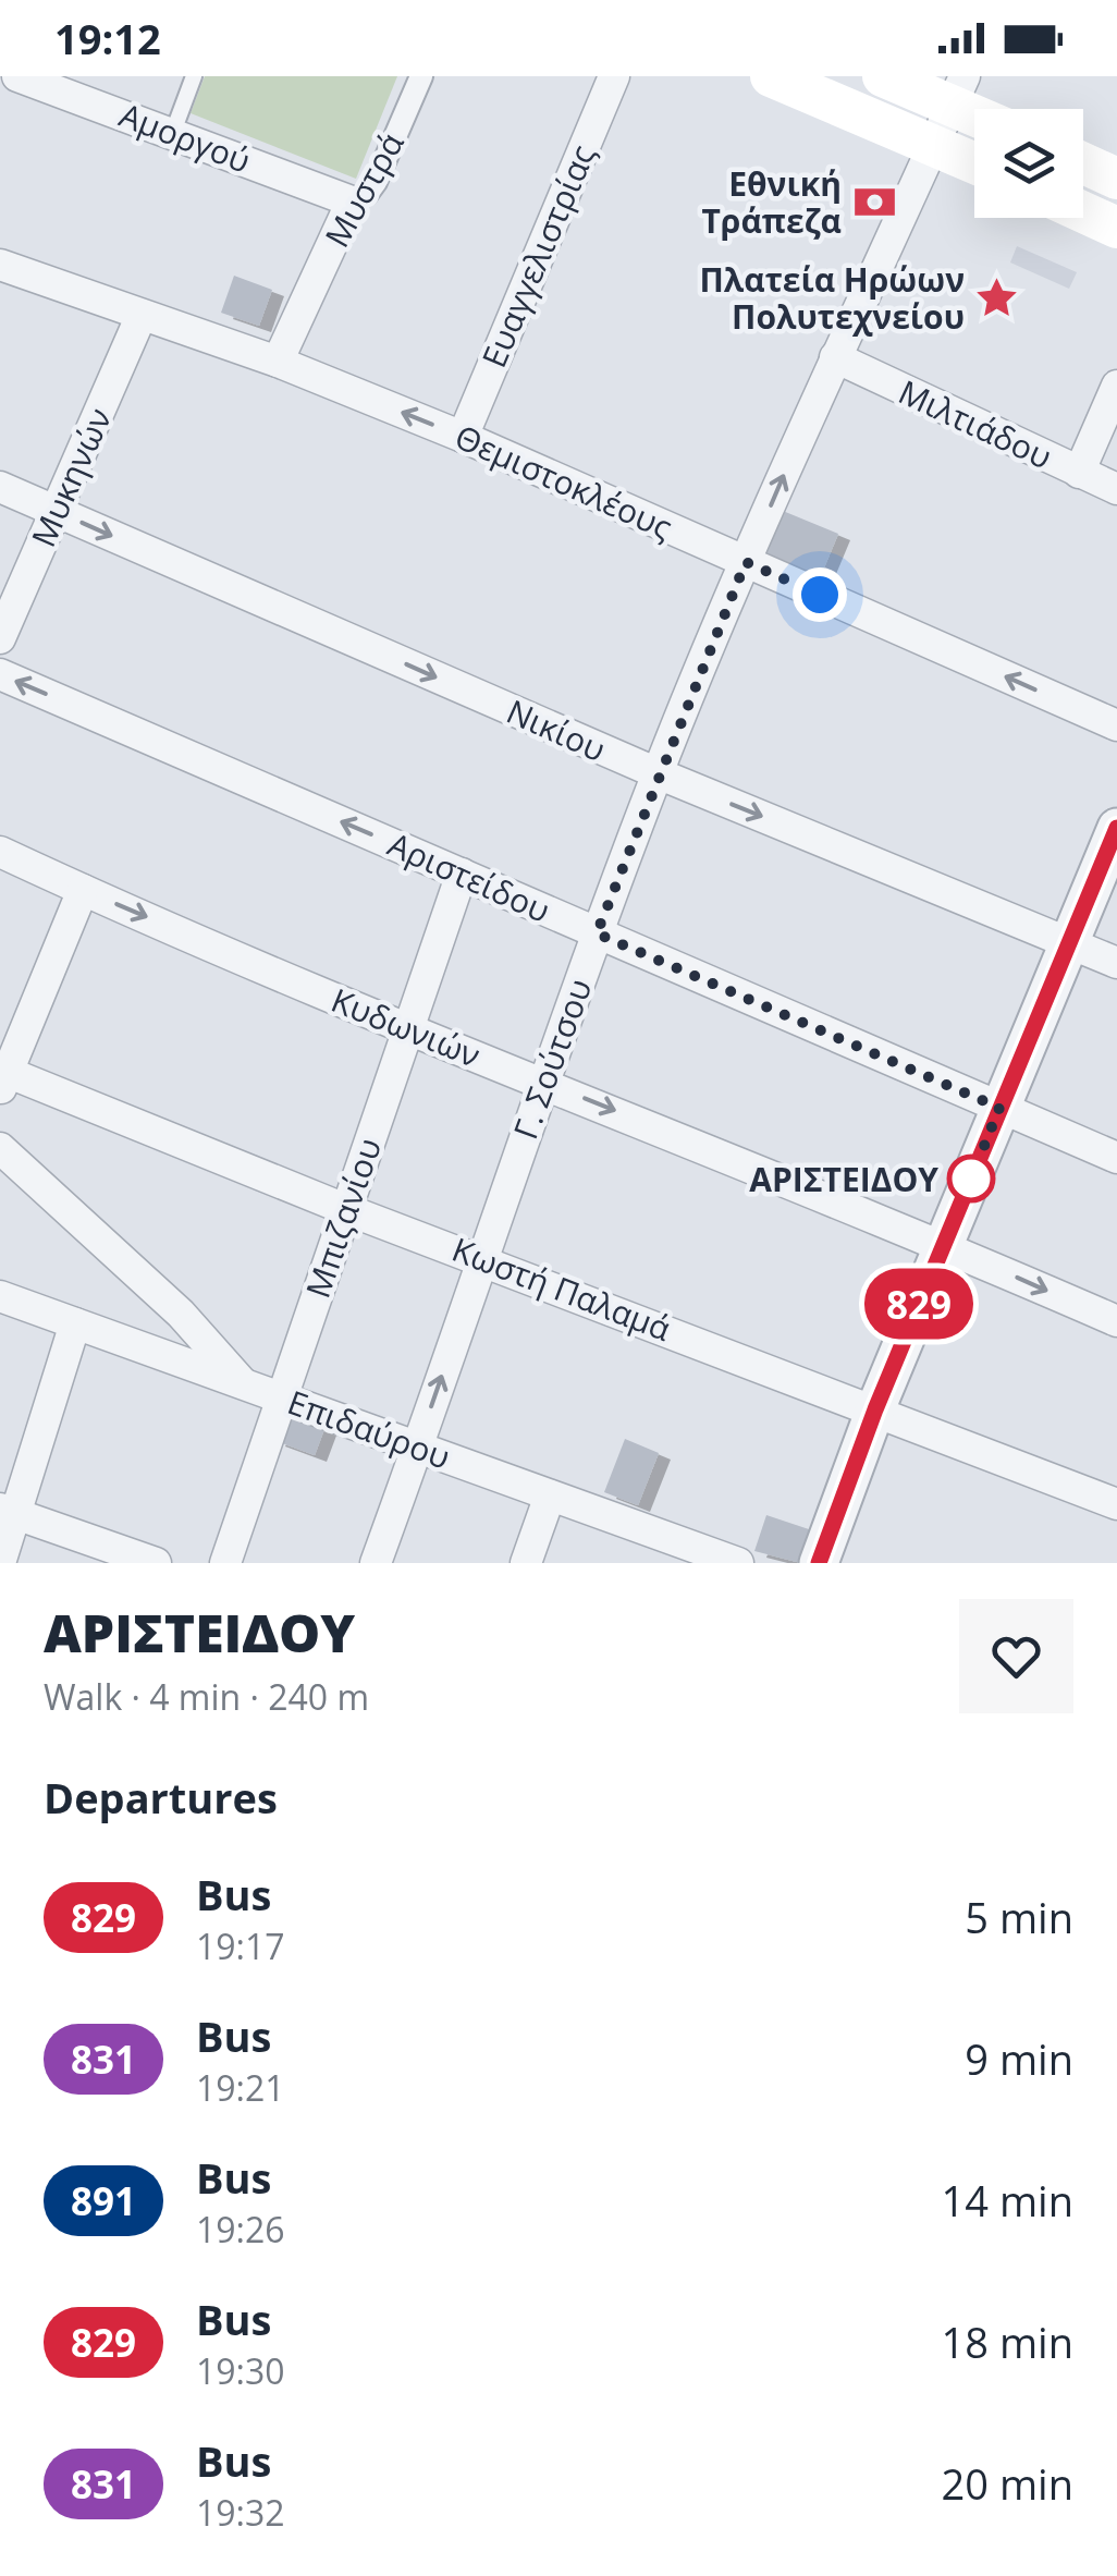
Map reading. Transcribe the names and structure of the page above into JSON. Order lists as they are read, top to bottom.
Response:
{
  "streets": {
    "street": [
      "Αμοργού",
      "Μυστρά",
      "Ευαγγελιστρίας",
      "Μιλτιάδου",
      "Μυκηνών",
      "Θεμιστοκλέους",
      "Νικίου",
      "Αριστείδου",
      "Κυδωνιών",
      "Γ. Σούτσου",
      "Μπιζανίου",
      "Κωστή Παλαμά",
      "Επιδαύρου"
    ]
  },
  "crossings": [
    ["Αμοργού", "Μυστρά"],
    ["Μυστρά", "Θεμιστοκλέους"],
    ["Ευαγγελιστρίας", "Θεμιστοκλέους"],
    ["Μιλτιάδου", "Γ. Σούτσου"],
    ["Μυκηνών", "Θεμιστοκλέους"],
    ["Μυκηνών", "Νικίου"],
    ["Θεμιστοκλέους", "Γ. Σούτσου"],
    ["Νικίου", "Γ. Σούτσου"],
    ["Αριστείδου", "Γ. Σούτσου"],
    ["Αριστείδου", "Μπιζανίου"],
    ["Κυδωνιών", "Γ. Σούτσου"],
    ["Κυδωνιών", "Μπιζανίου"],
    ["Γ. Σούτσου", "Κωστή Παλαμά"],
    ["Γ. Σούτσου", "Επιδαύρου"],
    ["Μπιζανίου", "Κωστή Παλαμά"],
    ["Μπιζανίου", "Επιδαύρου"]
  ],
  "one_way": [
    "Θεμιστοκλέους",
    "Νικίου",
    "Αριστείδου",
    "Κυδωνιών"
  ],
  "places": {
    "bank": ["Εθνική Τράπεζα"],
    "place": ["Πλατεία Ηρώων Πολυτεχνείου"],
    "other": ["ΑΡΙΣΤΕΙΔΟΥ"]
  },
  "lines": ["bus line 829"],
  "page": {
    "status": "19:12",
    "on_map": "829",
    "heading": [
      ["ΑΡΙΣΤΕΙΔΟΥ", "Walk · 4 min · 240 m"],
      "Departures"
    ],
    "list": [
      {
        "mark": "829",
        "name": "Bus",
        "note": "19:17",
        "value": "5 min"
      },
      {
        "mark": "831",
        "name": "Bus",
        "note": "19:21",
        "value": "9 min"
      },
      {
        "mark": "891",
        "name": "Bus",
        "note": "19:26",
        "value": "14 min"
      },
      {
        "mark": "829",
        "name": "Bus",
        "note": "19:30",
        "value": "18 min"
      },
      {
        "mark": "831",
        "name": "Bus",
        "note": "19:32",
        "value": "20 min"
      }
    ]
  }
}
